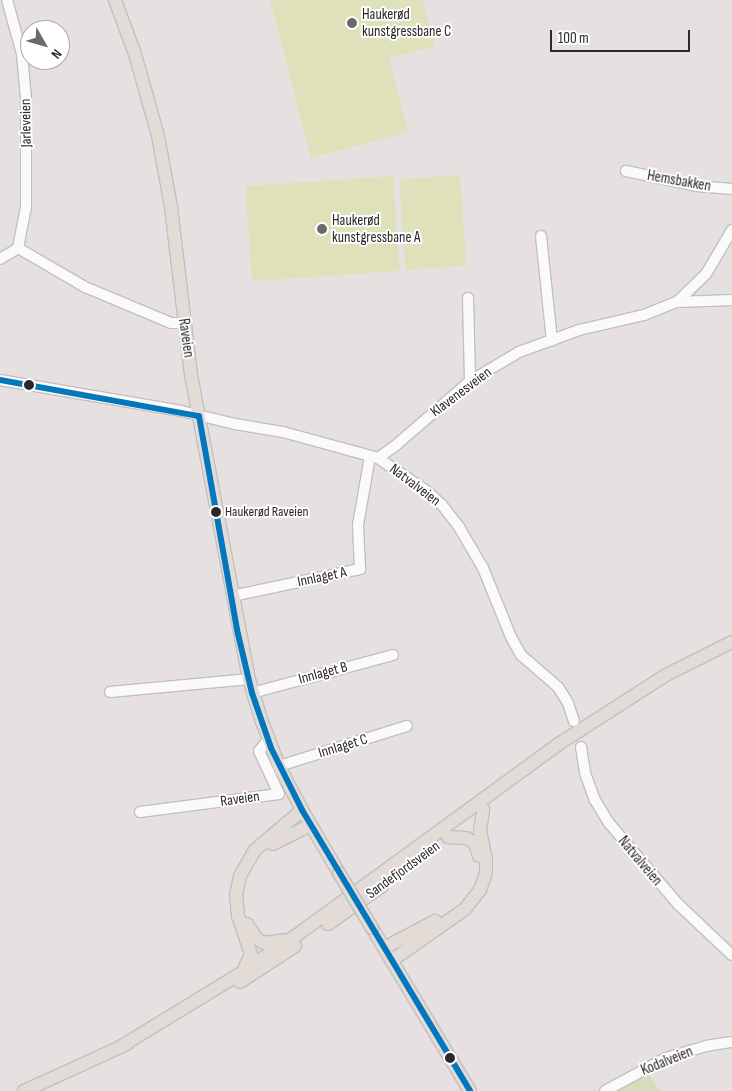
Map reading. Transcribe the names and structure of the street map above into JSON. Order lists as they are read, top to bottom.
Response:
{
  "streets": {
    "main road": ["Raveien", "Sandefjordsveien"],
    "street": [
      "Jarleveien",
      "Hemsbakken",
      "Klavenesveien",
      "Natvalveien",
      "Innlaget A",
      "Innlaget B",
      "Innlaget C",
      "Kodalveien"
    ]
  },
  "crossings": [
    ["Raveien", "Natvalveien"],
    ["Raveien", "Innlaget A"],
    ["Raveien", "Innlaget B"],
    ["Raveien", "Innlaget C"],
    ["Klavenesveien", "Natvalveien"],
    ["Klavenesveien", "Innlaget A"],
    ["Natvalveien", "Innlaget A"]
  ],
  "places": ["Haukerød kunstgressbane C", "Haukerød kunstgressbane A", "Haukerød Raveien"],
  "scale_bar": "100 m",
  "north": "bottom right"
}
